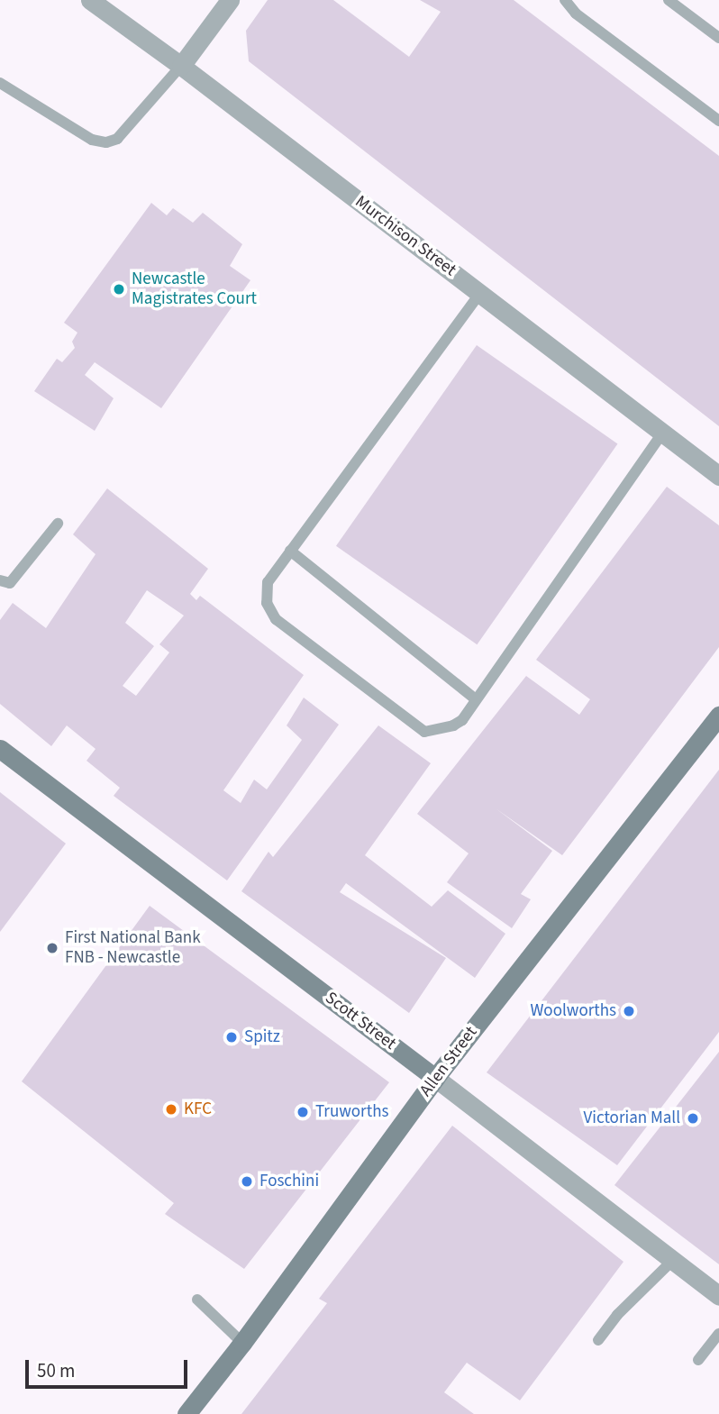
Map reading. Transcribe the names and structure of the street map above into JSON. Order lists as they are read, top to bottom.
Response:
{
  "streets": {
    "street": ["Murchison Street", "Scott Street", "Allen Street"]
  },
  "crossings": [
    ["Scott Street", "Allen Street"]
  ],
  "places": [
    "Newcastle Magistrates Court",
    "First National Bank FNB - Newcastle",
    "Woolworths",
    "Spitz",
    "KFC",
    "Truworths",
    "Victorian Mall",
    "Foschini"
  ],
  "scale_bar": "50 m"
}
